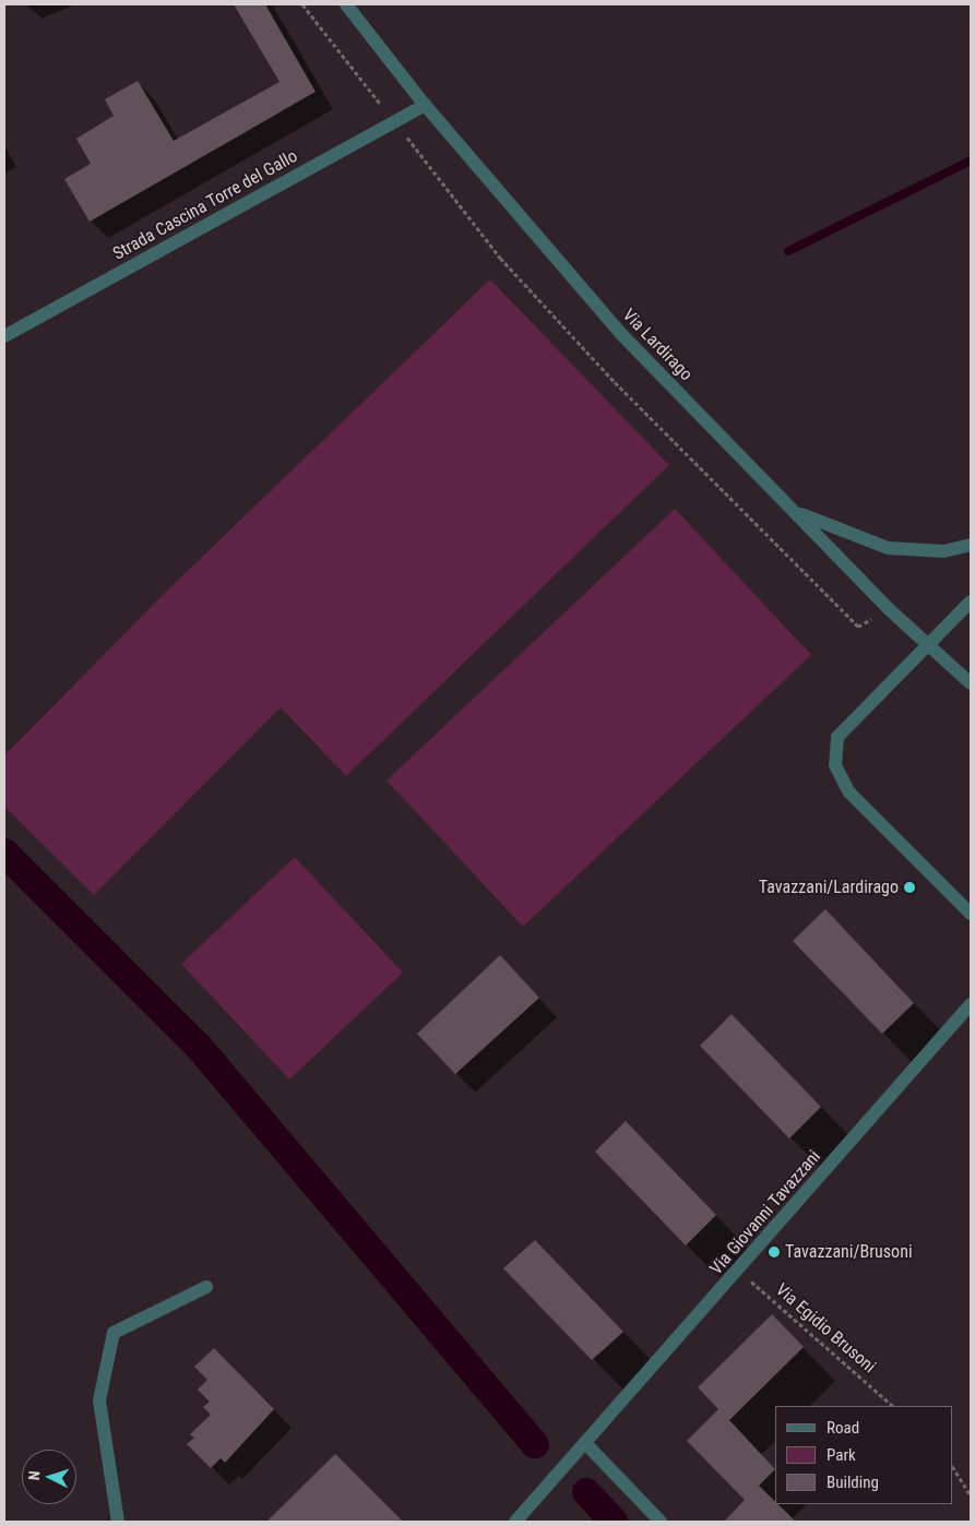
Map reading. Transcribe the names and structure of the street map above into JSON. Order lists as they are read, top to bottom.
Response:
{
  "streets": {
    "street": ["Strada Cascina Torre del Gallo", "Via Lardirago", "Via Giovanni Tavazzani"],
    "path": ["Via Egidio Brusoni"]
  },
  "crossings": [
    ["Strada Cascina Torre del Gallo", "Via Lardirago"],
    ["Via Giovanni Tavazzani", "Via Egidio Brusoni"]
  ],
  "places": ["Tavazzani/Lardirago", "Tavazzani/Brusoni"],
  "legend": ["Road", "Park", "Building"],
  "north": "left"
}
